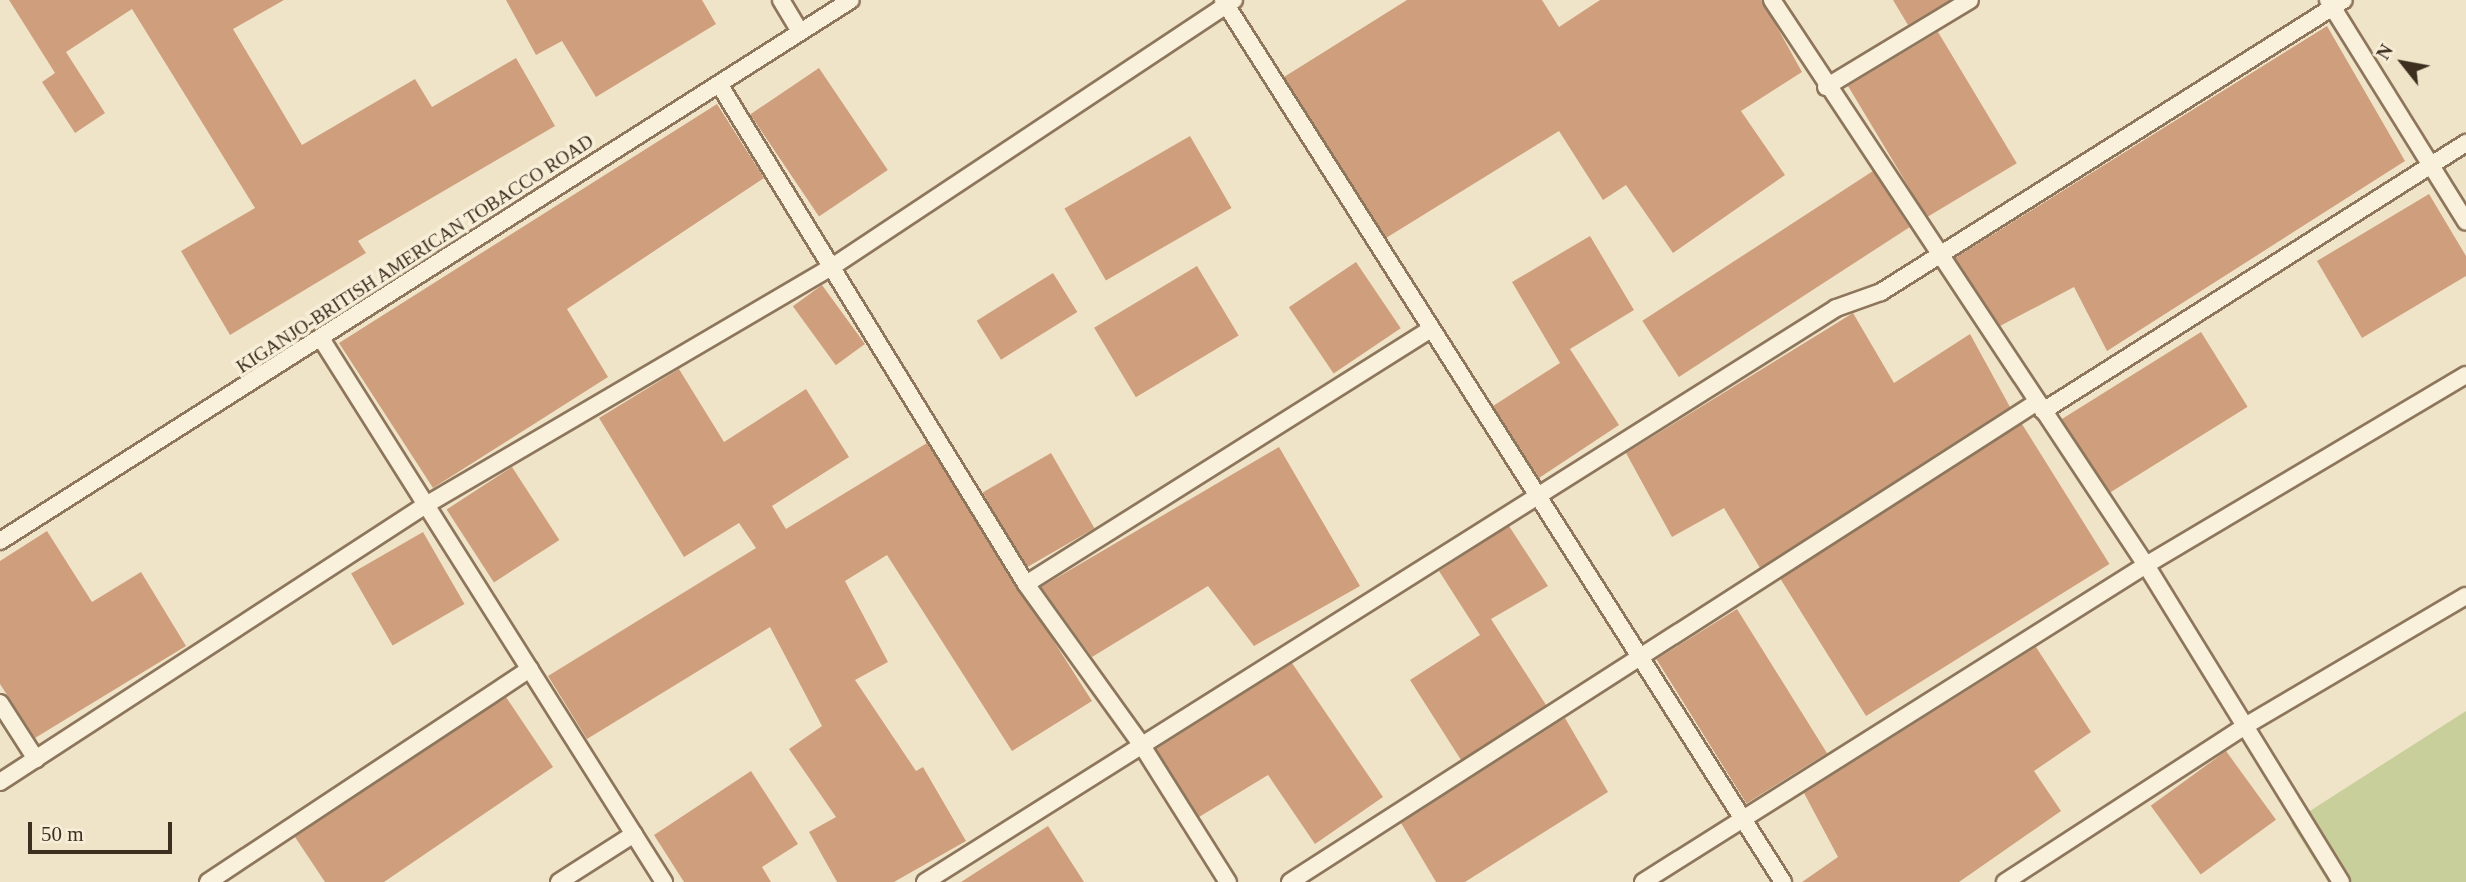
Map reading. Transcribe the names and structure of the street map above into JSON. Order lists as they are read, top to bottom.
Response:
{
  "streets": {
    "street": ["KIGANJO-BRITISH AMERICAN TOBACCO ROAD"]
  },
  "scale_bar": "50 m",
  "north": "top left"
}
